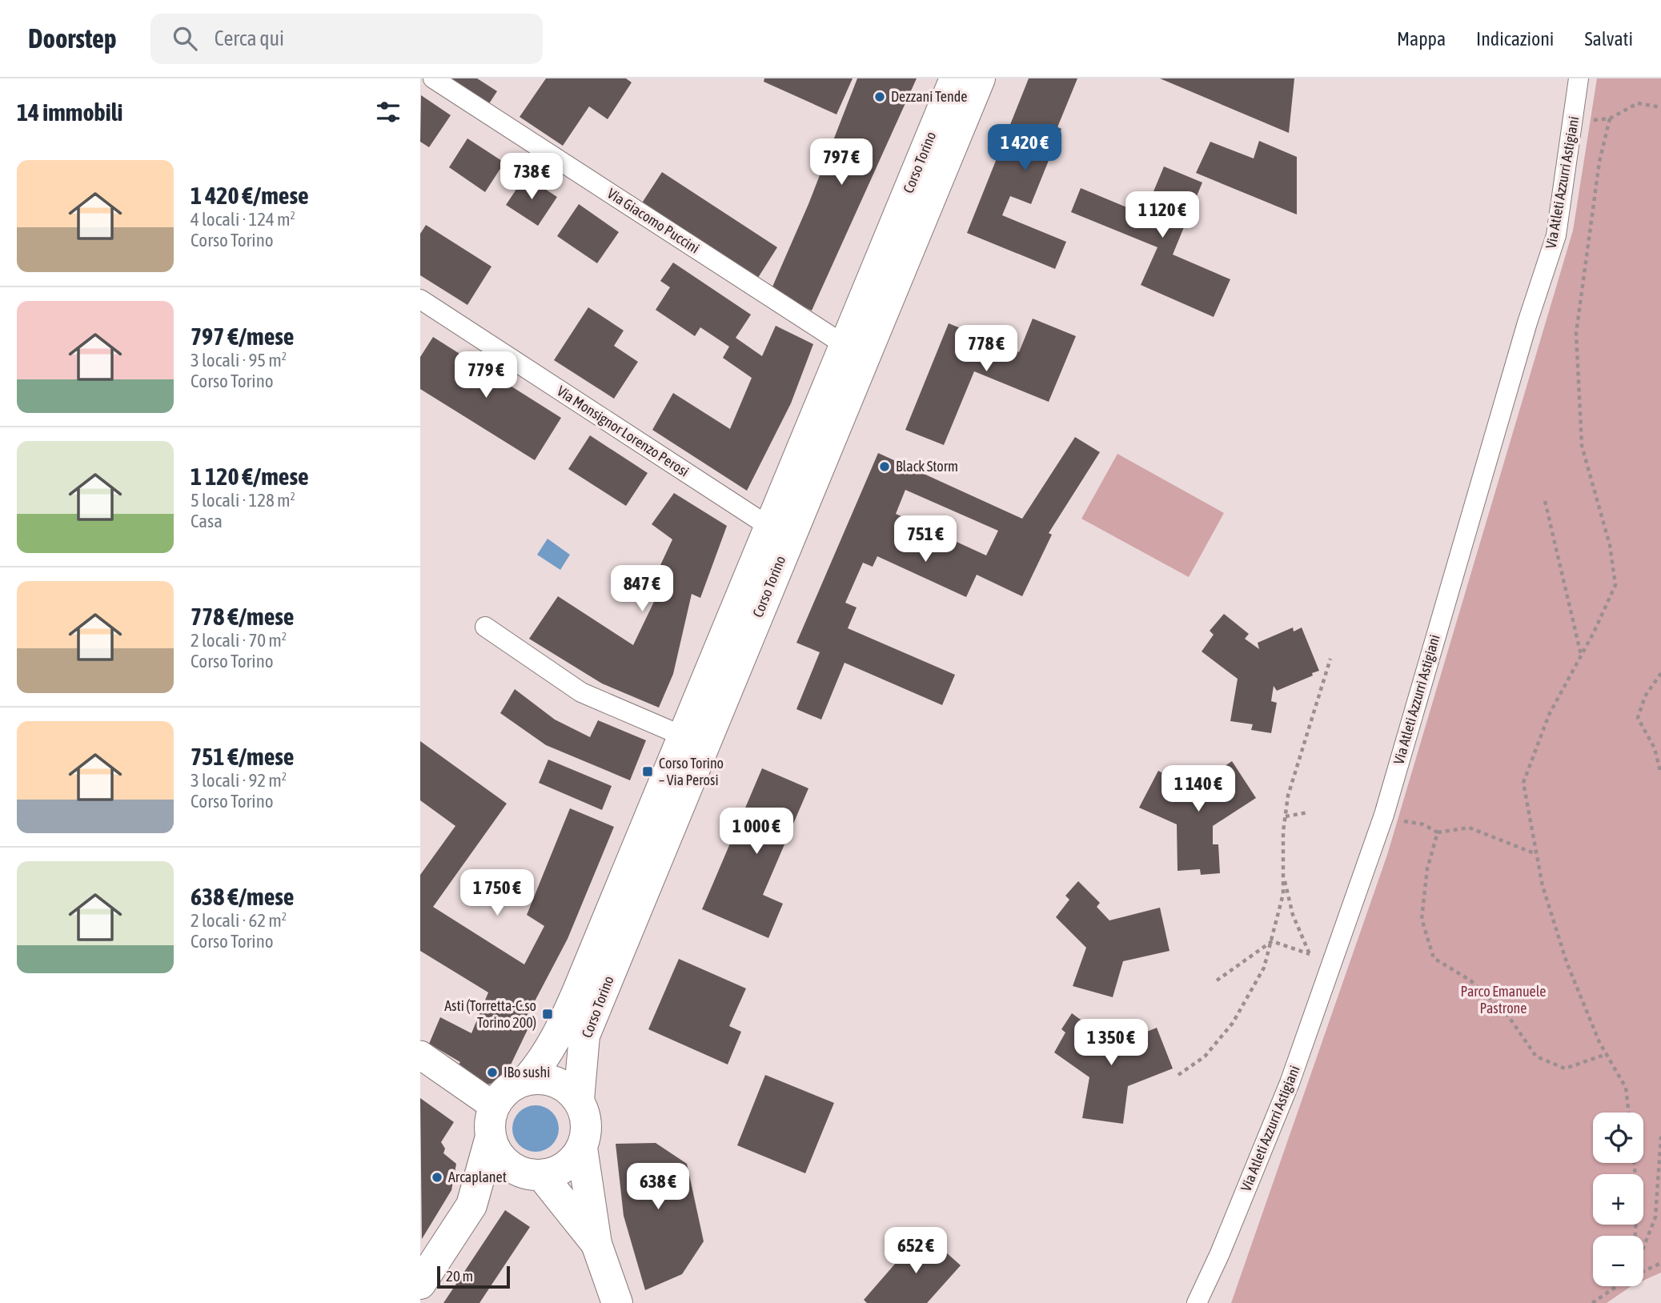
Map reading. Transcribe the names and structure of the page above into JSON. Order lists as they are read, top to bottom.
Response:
{
  "streets": {
    "main road": ["Corso Torino"],
    "street": ["Via Atleti Azzurri Astigiani", "Via Giacomo Puccini", "Via Monsignor Lorenzo Perosi"]
  },
  "crossings": [
    ["Corso Torino", "Via Giacomo Puccini"],
    ["Corso Torino", "Via Monsignor Lorenzo Perosi"]
  ],
  "parks": ["Parco Emanuele Pastrone"],
  "places": {
    "other": [
      "Dezzani Tende",
      "Black Storm",
      "IBo sushi",
      "Arcaplanet"
    ],
    "transit": ["Corso Torino – Via Perosi", "Asti (Torretta-C.so Torino 200)"]
  },
  "scale_bar": "20 m",
  "page": {
    "header": "Doorstep",
    "search": "Cerca qui",
    "nav": ["Mappa", "Indicazioni", "Salvati"],
    "heading": "14 immobili",
    "price": [
      "1 420 €",
      "797 €",
      "738 €",
      "1 120 €",
      "778 €",
      "779 €",
      "751 €",
      "847 €",
      "1 140 €",
      "1 000 €",
      "1 750 €",
      "1 350 €",
      "638 €",
      "652 €"
    ],
    "list": [
      {
        "name": "1 420 €/mese",
        "note": "4 locali · 124 m² · Corso Torino"
      },
      {
        "name": "797 €/mese",
        "note": "3 locali · 95 m² · Corso Torino"
      },
      {
        "name": "1 120 €/mese",
        "note": "5 locali · 128 m² · Casa"
      },
      {
        "name": "778 €/mese",
        "note": "2 locali · 70 m² · Corso Torino"
      },
      {
        "name": "751 €/mese",
        "note": "3 locali · 92 m² · Corso Torino"
      },
      {
        "name": "638 €/mese",
        "note": "2 locali · 62 m² · Corso Torino"
      }
    ],
    "map_buttons": ["+", "−"],
    "scale": "20 m"
  }
}
